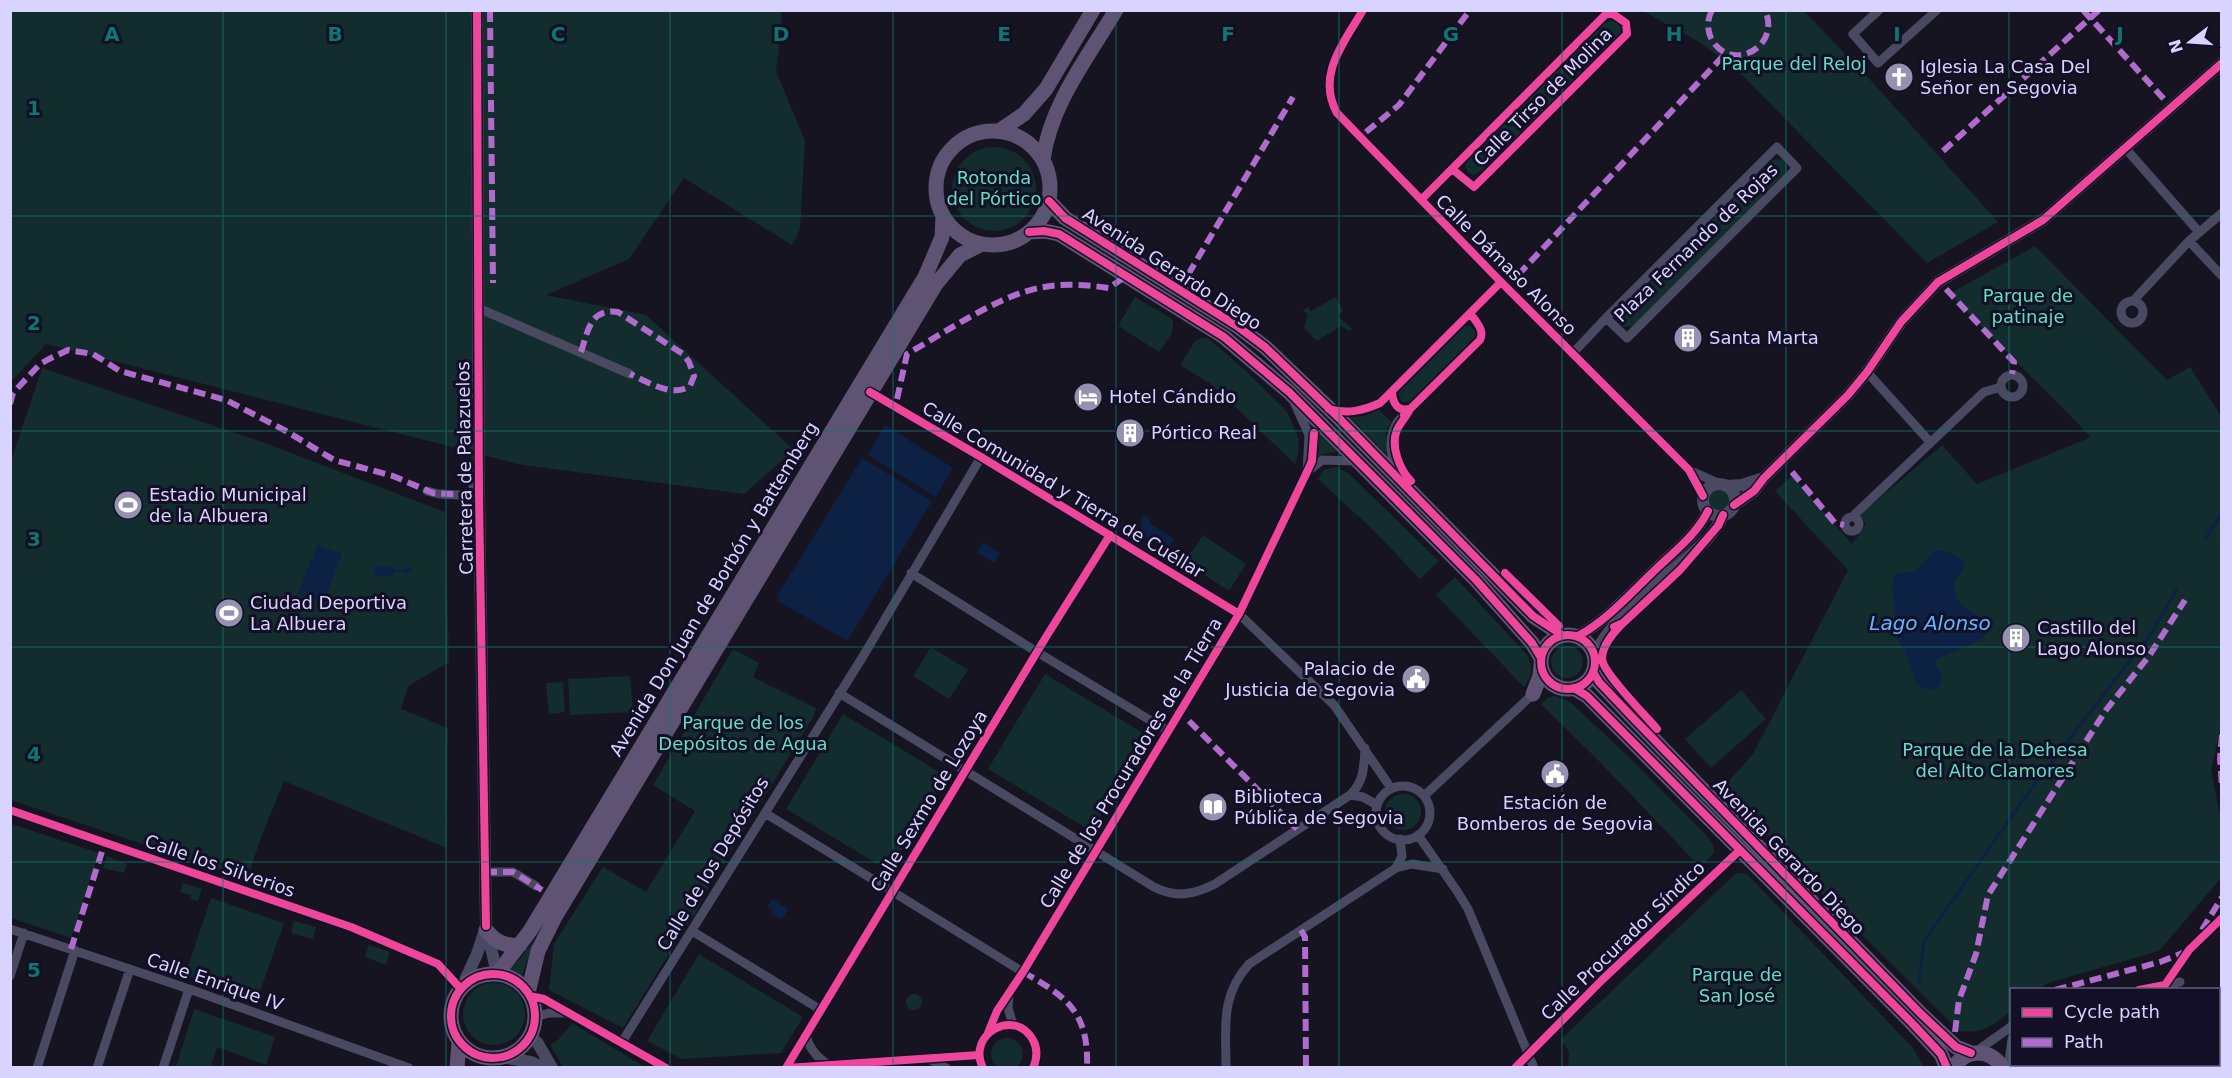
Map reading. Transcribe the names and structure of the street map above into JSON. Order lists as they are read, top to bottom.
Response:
{
  "streets": {
    "main road": ["Avenida Gerardo Diego", "Avenida Don Juan de Borbón y Battemberg"],
    "street": [
      "Calle Tirso de Molina",
      "Plaza Fernando de Rojas",
      "Calle Dámaso Alonso",
      "Carretera de Palazuelos",
      "Calle Comunidad y Tierra de Cuéllar",
      "Calle de los Procuradores de la Tierra",
      "Calle Sexmo de Lozoya",
      "Calle de los Depósitos",
      "Calle los Silverios",
      "Calle Procurador Síndico",
      "Calle Enrique IV"
    ]
  },
  "crossings": [
    ["Calle Tirso de Molina", "Calle Dámaso Alonso"],
    ["Plaza Fernando de Rojas", "Calle Dámaso Alonso"],
    ["Avenida Gerardo Diego", "Avenida Don Juan de Borbón y Battemberg"],
    ["Avenida Gerardo Diego", "Calle Procurador Síndico"],
    ["Carretera de Palazuelos", "Avenida Don Juan de Borbón y Battemberg"],
    ["Carretera de Palazuelos", "Calle los Silverios"],
    ["Calle Comunidad y Tierra de Cuéllar", "Avenida Don Juan de Borbón y Battemberg"],
    ["Calle Comunidad y Tierra de Cuéllar", "Calle de los Procuradores de la Tierra"],
    ["Calle Comunidad y Tierra de Cuéllar", "Calle Sexmo de Lozoya"],
    ["Calle Comunidad y Tierra de Cuéllar", "Calle de los Depósitos"],
    ["Avenida Don Juan de Borbón y Battemberg", "Calle los Silverios"]
  ],
  "water": ["Lago Alonso"],
  "parks": [
    "Parque del Reloj",
    "Rotonda del Pórtico",
    "Parque de patinaje",
    "Parque de los Depósitos de Agua",
    "Parque de la Dehesa del Alto Clamores",
    "Parque de San José"
  ],
  "places": {
    "church": ["Iglesia La Casa Del Señor en Segovia"],
    "building": ["Santa Marta", "Pórtico Real", "Castillo del Lago Alonso"],
    "hotel": ["Hotel Cándido"],
    "sports": ["Estadio Municipal de la Albuera", "Ciudad Deportiva La Albuera"],
    "public building": ["Palacio de Justicia de Segovia", "Estación de Bomberos de Segovia"],
    "library": ["Biblioteca Pública de Segovia"]
  },
  "legend": ["Cycle path", "Path"],
  "north": "left",
  "grid": {
    "columns": [
      "A",
      "B",
      "C",
      "D",
      "E",
      "F",
      "G",
      "H",
      "I",
      "J"
    ],
    "rows": [
      "1",
      "2",
      "3",
      "4",
      "5"
    ]
  }
}
